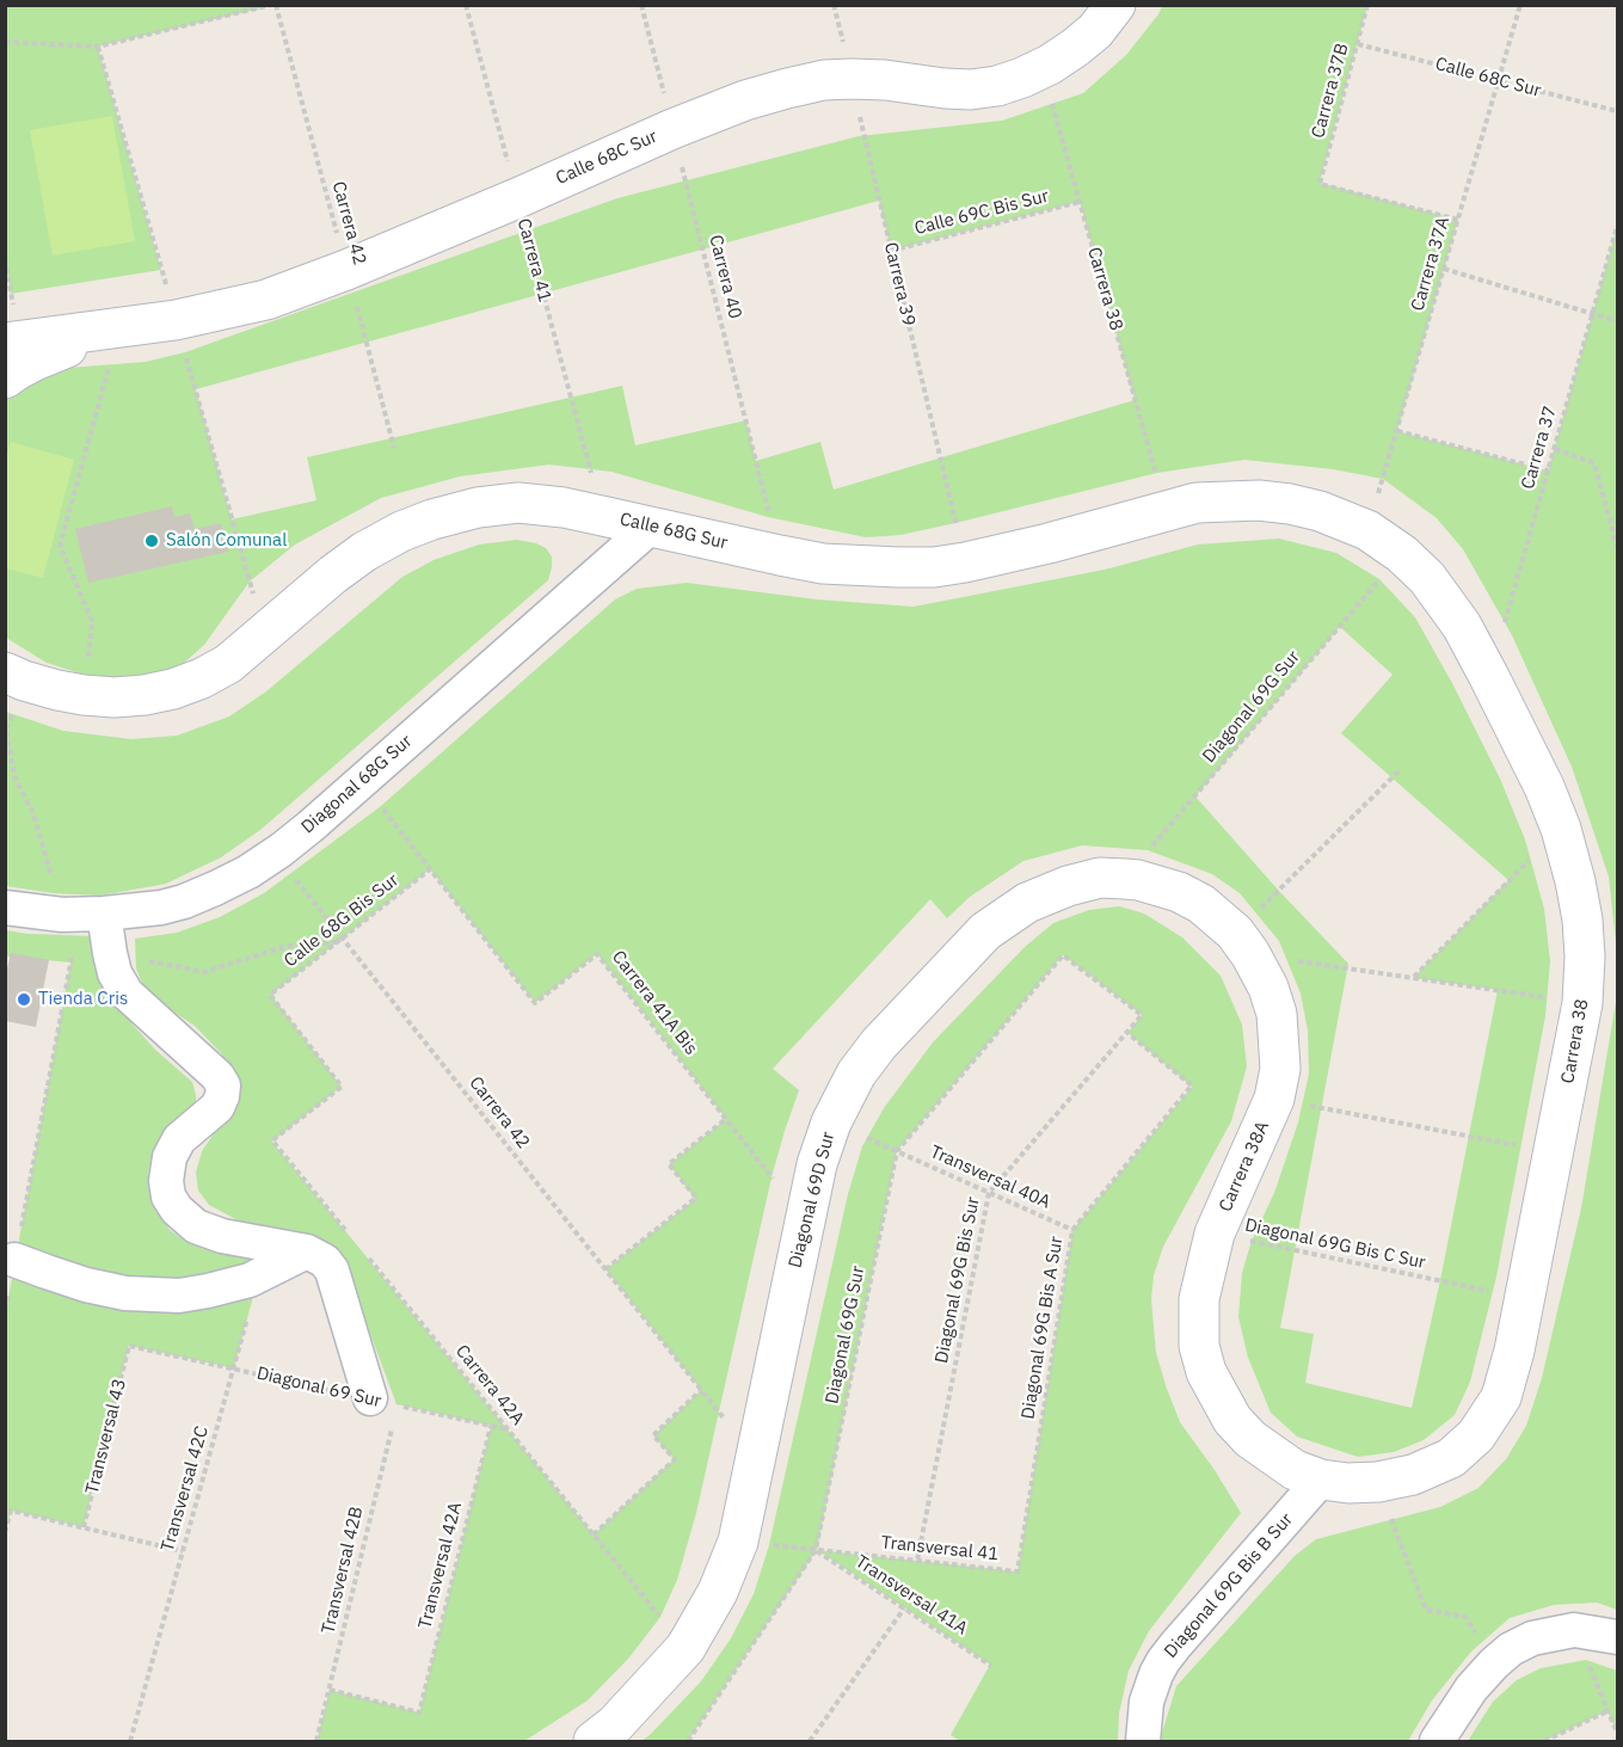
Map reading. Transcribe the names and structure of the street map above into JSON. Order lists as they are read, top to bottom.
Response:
{
  "streets": {
    "street": [
      "Calle 68C Sur",
      "Carrera 38",
      "Calle 68G Sur",
      "Diagonal 68G Sur",
      "Carrera 38A",
      "Diagonal 69D Sur",
      "Diagonal 69G Bis B Sur"
    ],
    "path": [
      "Carrera 37B",
      "Calle 69C Bis Sur",
      "Carrera 42",
      "Carrera 41",
      "Carrera 37A",
      "Carrera 40",
      "Carrera 39",
      "Carrera 37",
      "Diagonal 69G Sur",
      "Calle 68G Bis Sur",
      "Carrera 41A Bis",
      "Transversal 40A",
      "Diagonal 69G Bis C Sur",
      "Diagonal 69G Bis Sur",
      "Diagonal 69G Bis A Sur",
      "Carrera 42A",
      "Diagonal 69 Sur",
      "Transversal 43",
      "Transversal 42C",
      "Transversal 41",
      "Transversal 42A",
      "Transversal 42B",
      "Transversal 41A"
    ]
  },
  "crossings": [
    ["Calle 68C Sur", "Carrera 37B"],
    ["Calle 68C Sur", "Carrera 42"],
    ["Calle 68C Sur", "Carrera 41"],
    ["Calle 68C Sur", "Carrera 37A"],
    ["Calle 68C Sur", "Carrera 40"],
    ["Calle 68C Sur", "Carrera 39"],
    ["Calle 68C Sur", "Carrera 38"],
    ["Carrera 37B", "Carrera 37A"],
    ["Calle 69C Bis Sur", "Carrera 39"],
    ["Calle 69C Bis Sur", "Carrera 38"],
    ["Carrera 42", "Diagonal 68G Sur"],
    ["Carrera 42", "Calle 68G Bis Sur"],
    ["Carrera 42", "Carrera 42A"],
    ["Carrera 41", "Calle 68G Sur"],
    ["Carrera 37A", "Carrera 38"],
    ["Carrera 37A", "Calle 68G Sur"],
    ["Carrera 40", "Calle 68G Sur"],
    ["Carrera 39", "Calle 68G Sur"],
    ["Carrera 38", "Carrera 37"],
    ["Carrera 38", "Calle 68G Sur"],
    ["Carrera 38", "Diagonal 69G Sur"],
    ["Carrera 38", "Carrera 38A"],
    ["Carrera 38", "Diagonal 69G Bis B Sur"],
    ["Calle 68G Sur", "Diagonal 68G Sur"],
    ["Diagonal 69G Sur", "Carrera 38A"],
    ["Diagonal 69G Sur", "Transversal 40A"],
    ["Diagonal 69G Sur", "Diagonal 69D Sur"],
    ["Diagonal 69G Sur", "Diagonal 69G Bis Sur"],
    ["Diagonal 69G Sur", "Transversal 41"],
    ["Diagonal 69G Sur", "Transversal 41A"],
    ["Diagonal 68G Sur", "Carrera 41A Bis"],
    ["Calle 68G Bis Sur", "Carrera 41A Bis"],
    ["Carrera 41A Bis", "Diagonal 69D Sur"],
    ["Carrera 38A", "Diagonal 69D Sur"],
    ["Carrera 38A", "Diagonal 69G Bis C Sur"],
    ["Carrera 38A", "Diagonal 69G Bis B Sur"],
    ["Transversal 40A", "Diagonal 69G Bis Sur"],
    ["Transversal 40A", "Diagonal 69G Bis A Sur"],
    ["Diagonal 69D Sur", "Carrera 42A"],
    ["Diagonal 69G Bis Sur", "Diagonal 69G Bis A Sur"],
    ["Diagonal 69G Bis Sur", "Transversal 41"],
    ["Diagonal 69G Bis A Sur", "Transversal 41"],
    ["Carrera 42A", "Diagonal 69 Sur"],
    ["Diagonal 69 Sur", "Transversal 43"],
    ["Diagonal 69 Sur", "Transversal 42C"],
    ["Diagonal 69 Sur", "Transversal 42A"],
    ["Diagonal 69 Sur", "Transversal 42B"],
    ["Transversal 41", "Transversal 41A"],
    ["Transversal 42A", "Transversal 42B"]
  ],
  "places": ["Salón Comunal", "Tienda Cris"]
}
